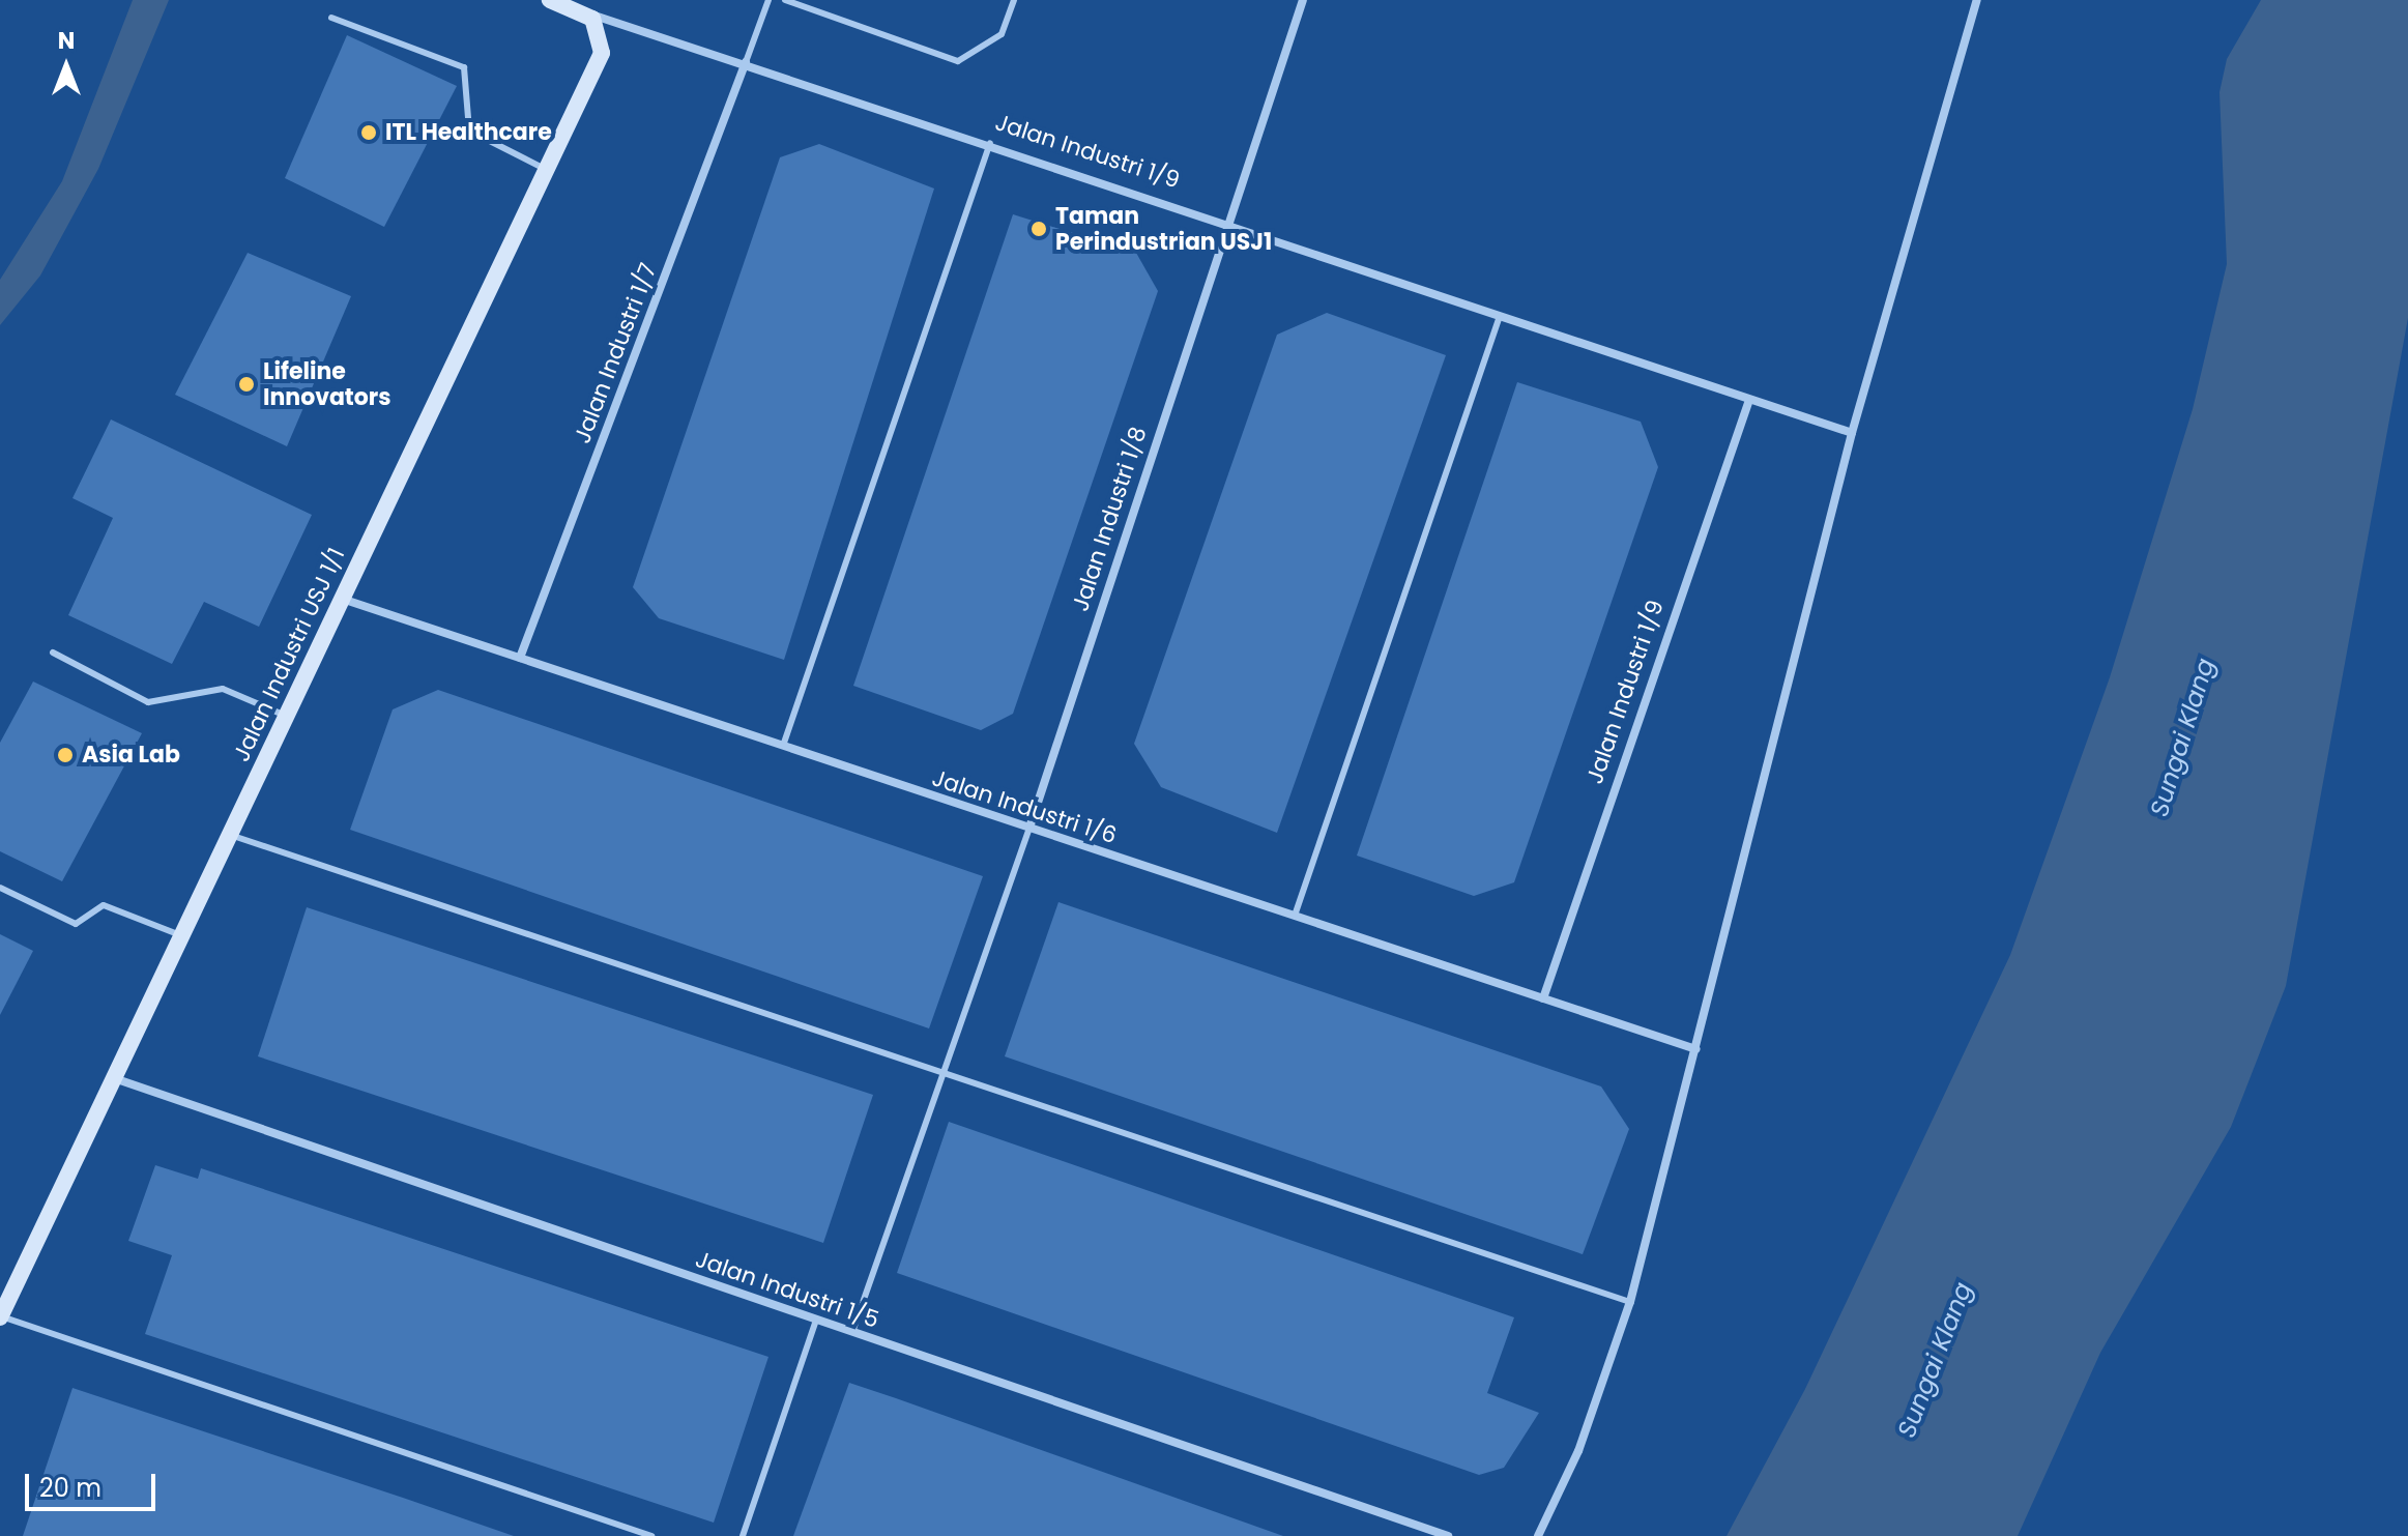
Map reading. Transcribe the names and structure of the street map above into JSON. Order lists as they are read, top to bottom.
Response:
{
  "streets": {
    "street": [
      "Jalan Industri 1/9",
      "Jalan Industri 1/7",
      "Jalan Industri 1/8",
      "Jalan Industri USJ 1/1",
      "Jalan Industri 1/6",
      "Jalan Industri 1/5"
    ]
  },
  "crossings": [
    ["Jalan Industri 1/9", "Jalan Industri 1/7"],
    ["Jalan Industri 1/9", "Jalan Industri 1/8"],
    ["Jalan Industri 1/9", "Jalan Industri USJ 1/1"],
    ["Jalan Industri 1/9", "Jalan Industri 1/6"],
    ["Jalan Industri 1/7", "Jalan Industri 1/6"],
    ["Jalan Industri 1/8", "Jalan Industri 1/6"],
    ["Jalan Industri USJ 1/1", "Jalan Industri 1/6"],
    ["Jalan Industri USJ 1/1", "Jalan Industri 1/5"]
  ],
  "water": ["Sungai Klang"],
  "places": [
    "ITL Healthcare",
    "Taman Perindustrian USJ1",
    "Lifeline Innovators",
    "Asia Lab"
  ],
  "scale_bar": "20 m",
  "north": "top"
}
